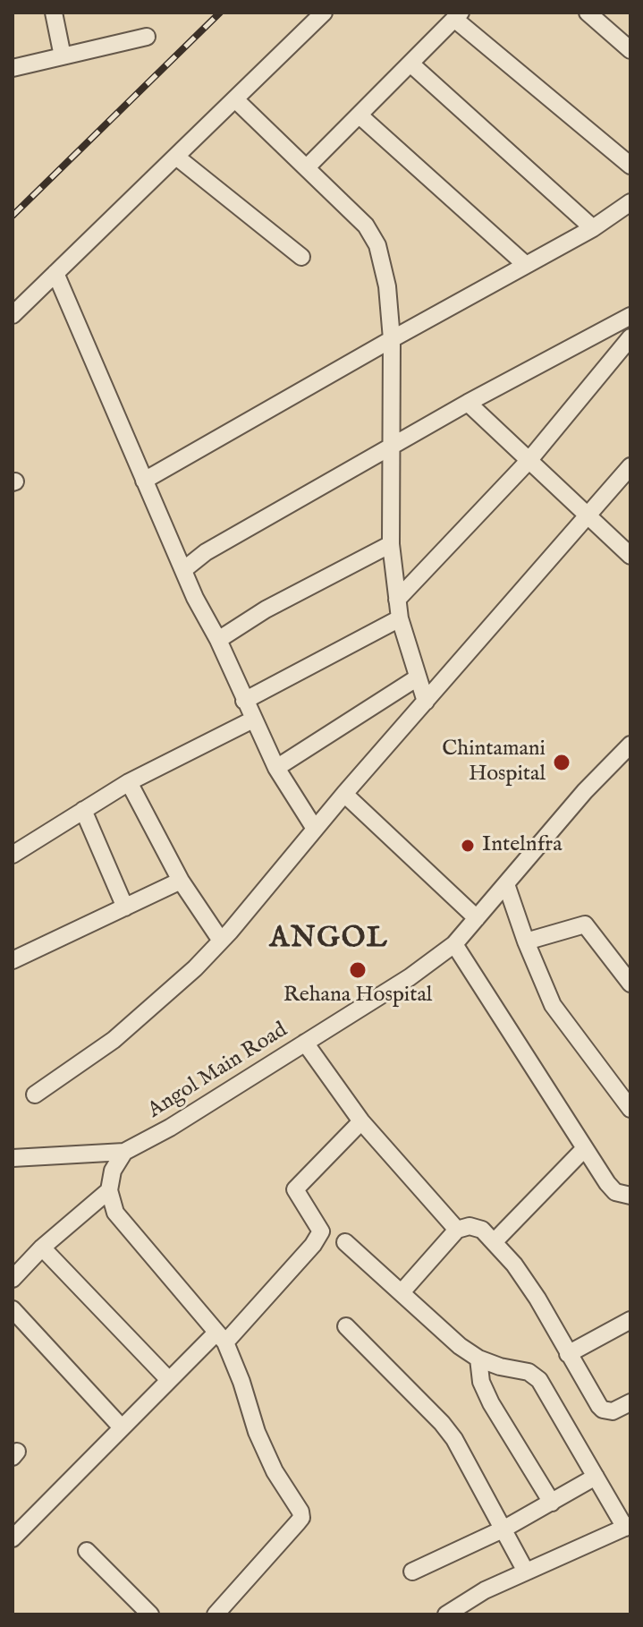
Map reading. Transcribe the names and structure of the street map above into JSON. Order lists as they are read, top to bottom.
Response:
{
  "streets": {
    "street": ["Angol Main Road"]
  },
  "districts": ["ANGOL"],
  "places": ["Chintamani Hospital", "Intelnfra", "Rehana Hospital"]
}
